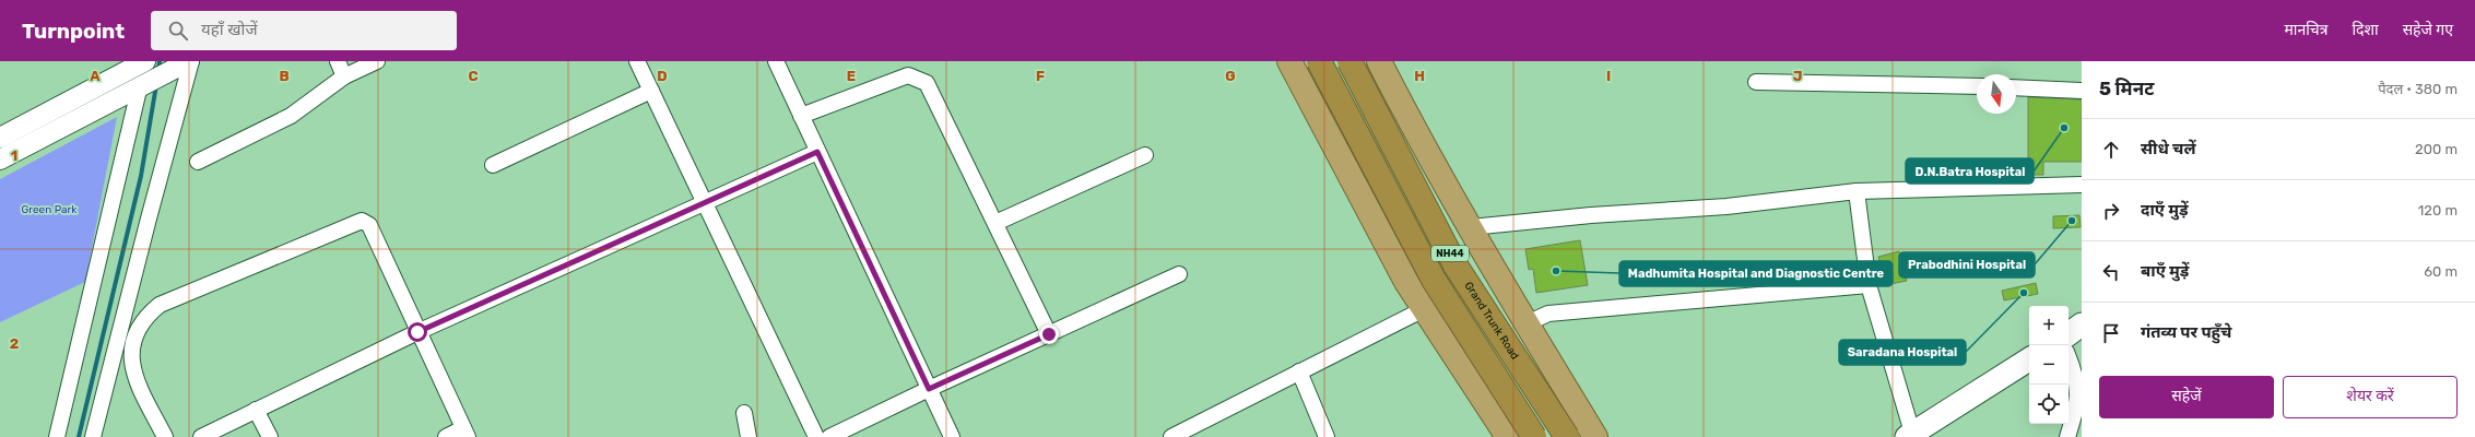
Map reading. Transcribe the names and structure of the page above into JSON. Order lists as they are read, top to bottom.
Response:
{
  "streets": {
    "highway": ["NH44", "Grand Trunk Road"]
  },
  "parks": ["Green Park"],
  "places": [
    "D.N.Batra Hospital",
    "Prabodhini Hospital",
    "Madhumita Hospital and Diagnostic Centre",
    "Saradana Hospital"
  ],
  "north": "bottom",
  "page": {
    "header": "Turnpoint",
    "search": "यहाँ खोजें",
    "nav": ["मानचित्र", "दिशा", "सहेजे गए"],
    "heading": ["5 मिनट", "पैदल · 380 m"],
    "list": [
      ["सीधे चलें", "200 m"],
      ["दाएँ मुड़ें", "120 m"],
      ["बाएँ मुड़ें", "60 m"],
      "गंतव्य पर पहुँचे"
    ],
    "map_buttons": ["+", "−"],
    "buttons": ["सहेजें", "शेयर करें"]
  },
  "grid": {
    "columns": [
      "A",
      "B",
      "C",
      "D",
      "E",
      "F",
      "G",
      "H",
      "I",
      "J"
    ],
    "rows": ["1", "2"]
  }
}
